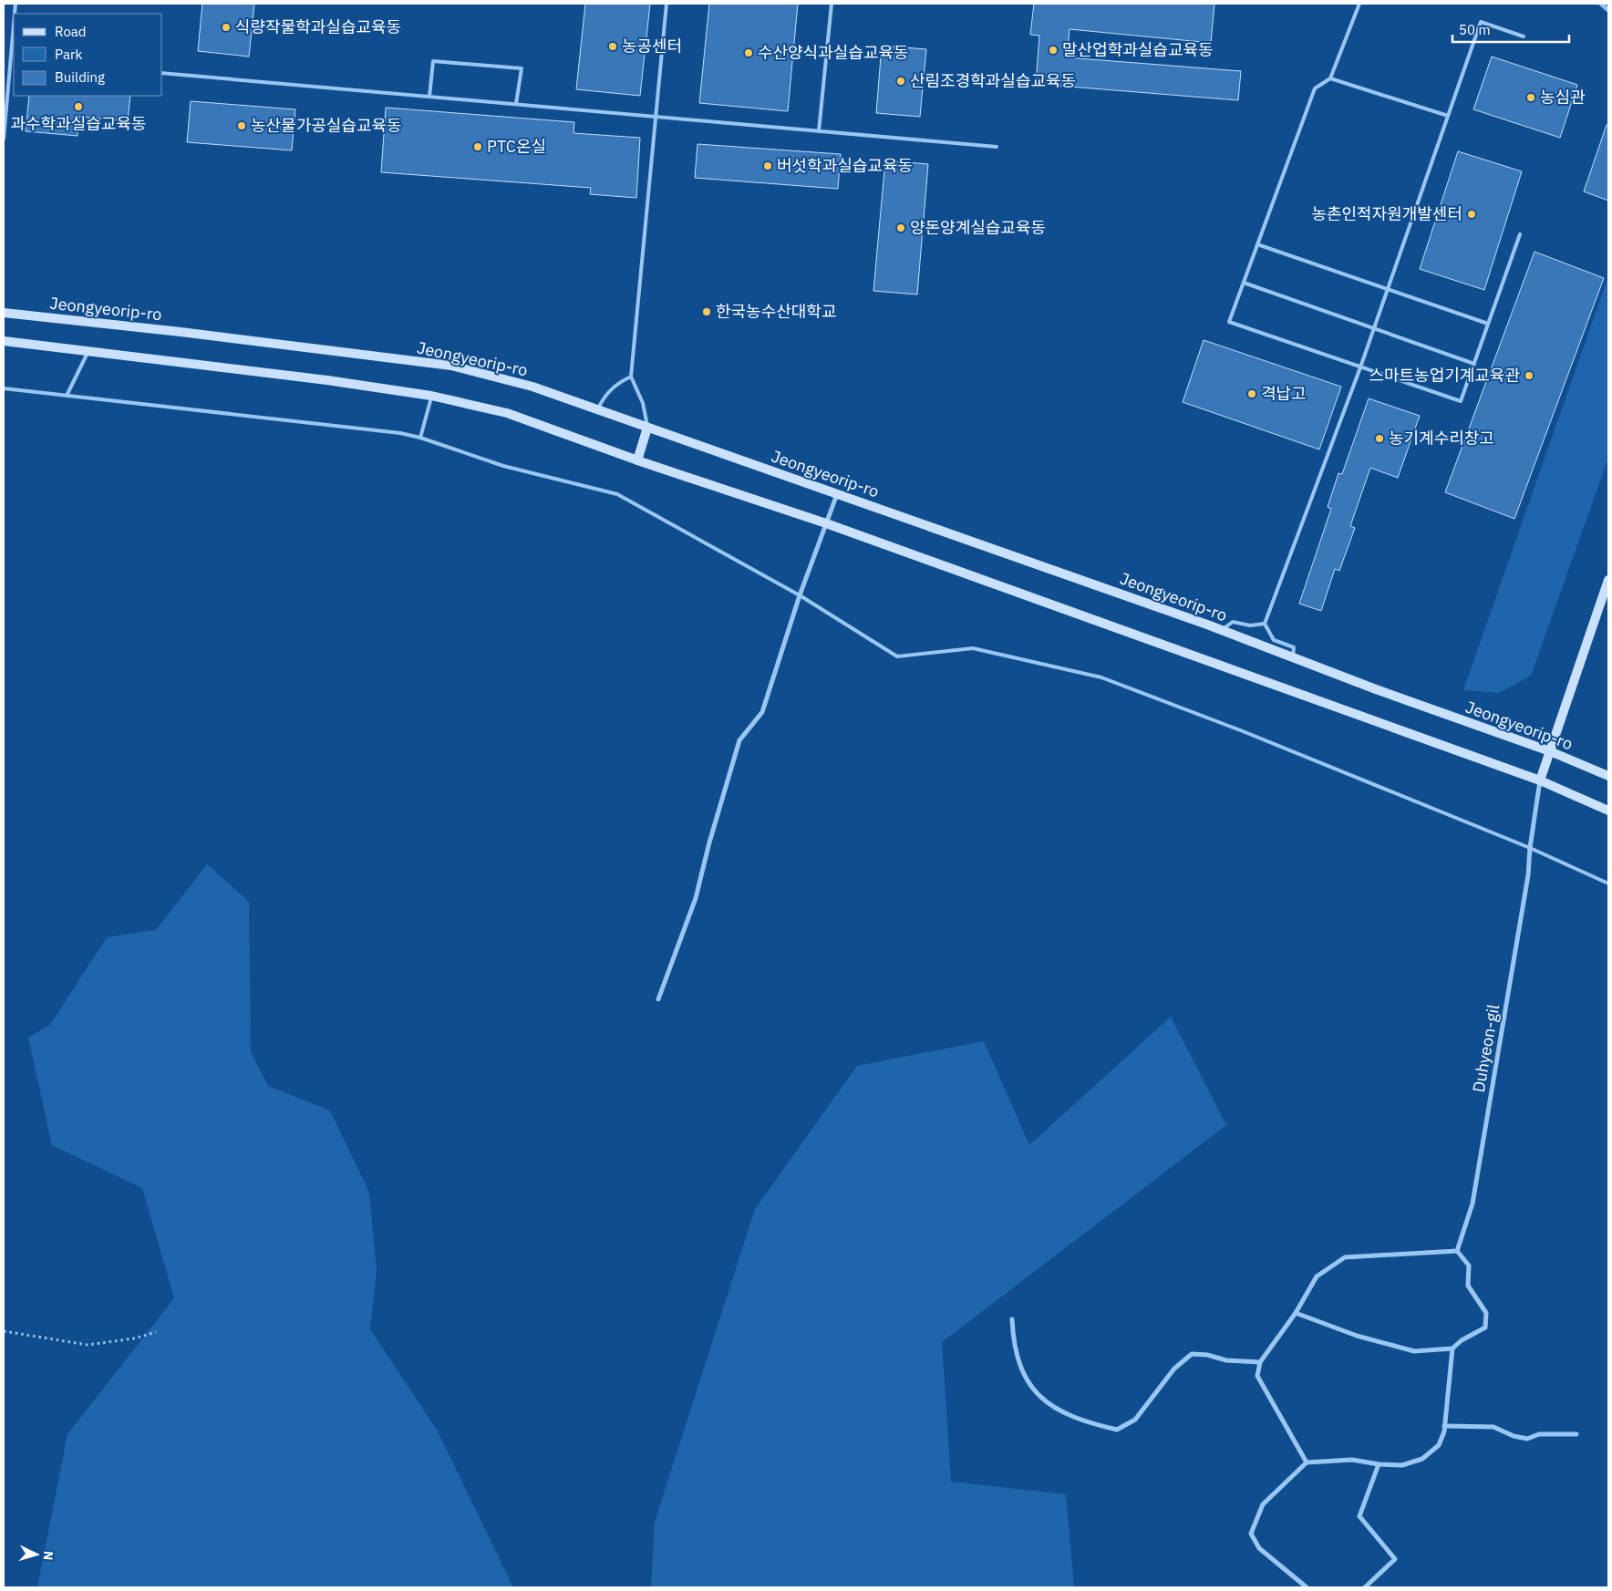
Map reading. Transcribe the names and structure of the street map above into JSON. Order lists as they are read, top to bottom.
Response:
{
  "streets": {
    "street": ["Jeongyeorip-ro", "Duhyeon-gil"]
  },
  "places": [
    "식량작물학과실습교육동",
    "농공센터",
    "말산업학과실습교육동",
    "수산양식과실습교육동",
    "산림조경학과실습교육동",
    "농심관",
    "과수학과실습교육동",
    "농산물가공실습교육동",
    "PTC온실",
    "버섯학과실습교육동",
    "농촌인적자원개발센터",
    "양돈양계실습교육동",
    "한국농수산대학교",
    "스마트농업기계교육관",
    "격납고",
    "농기계수리창고"
  ],
  "legend": ["Road", "Park", "Building"],
  "scale_bar": "50 m",
  "north": "right"
}
